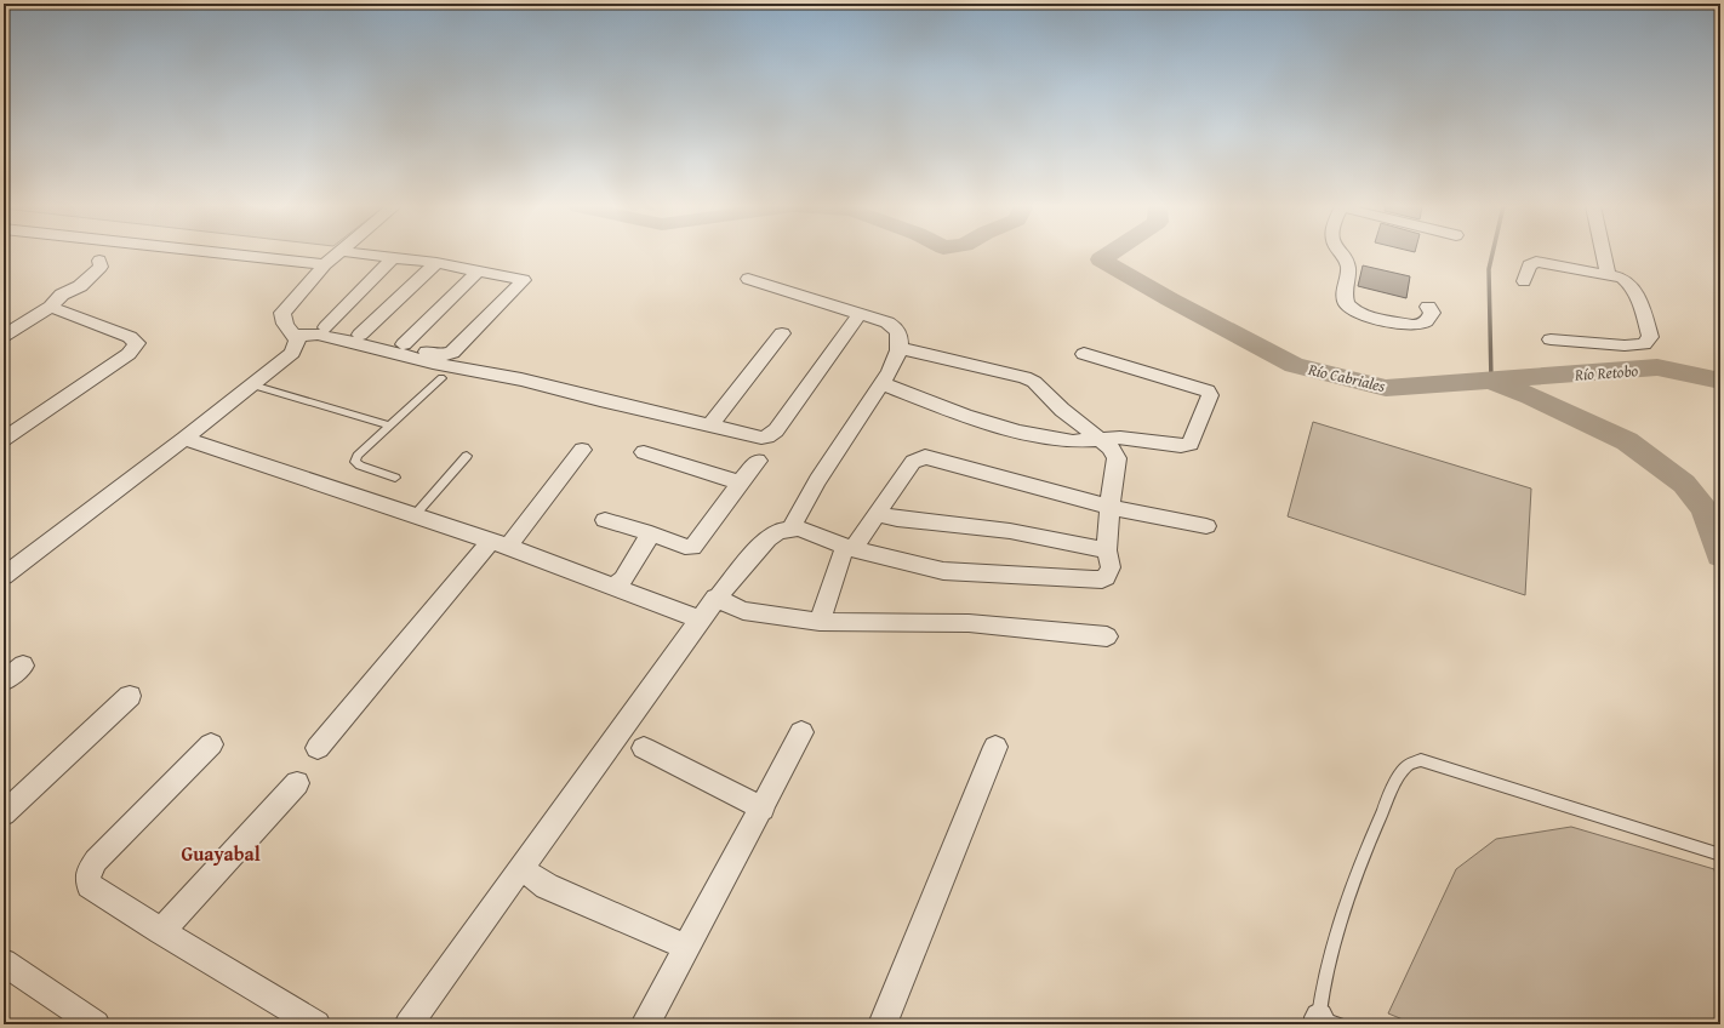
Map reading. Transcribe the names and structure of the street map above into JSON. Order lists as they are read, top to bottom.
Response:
{
  "districts": ["Guayabal"],
  "water": ["Río Retobo", "Río Cabriales"]
}
